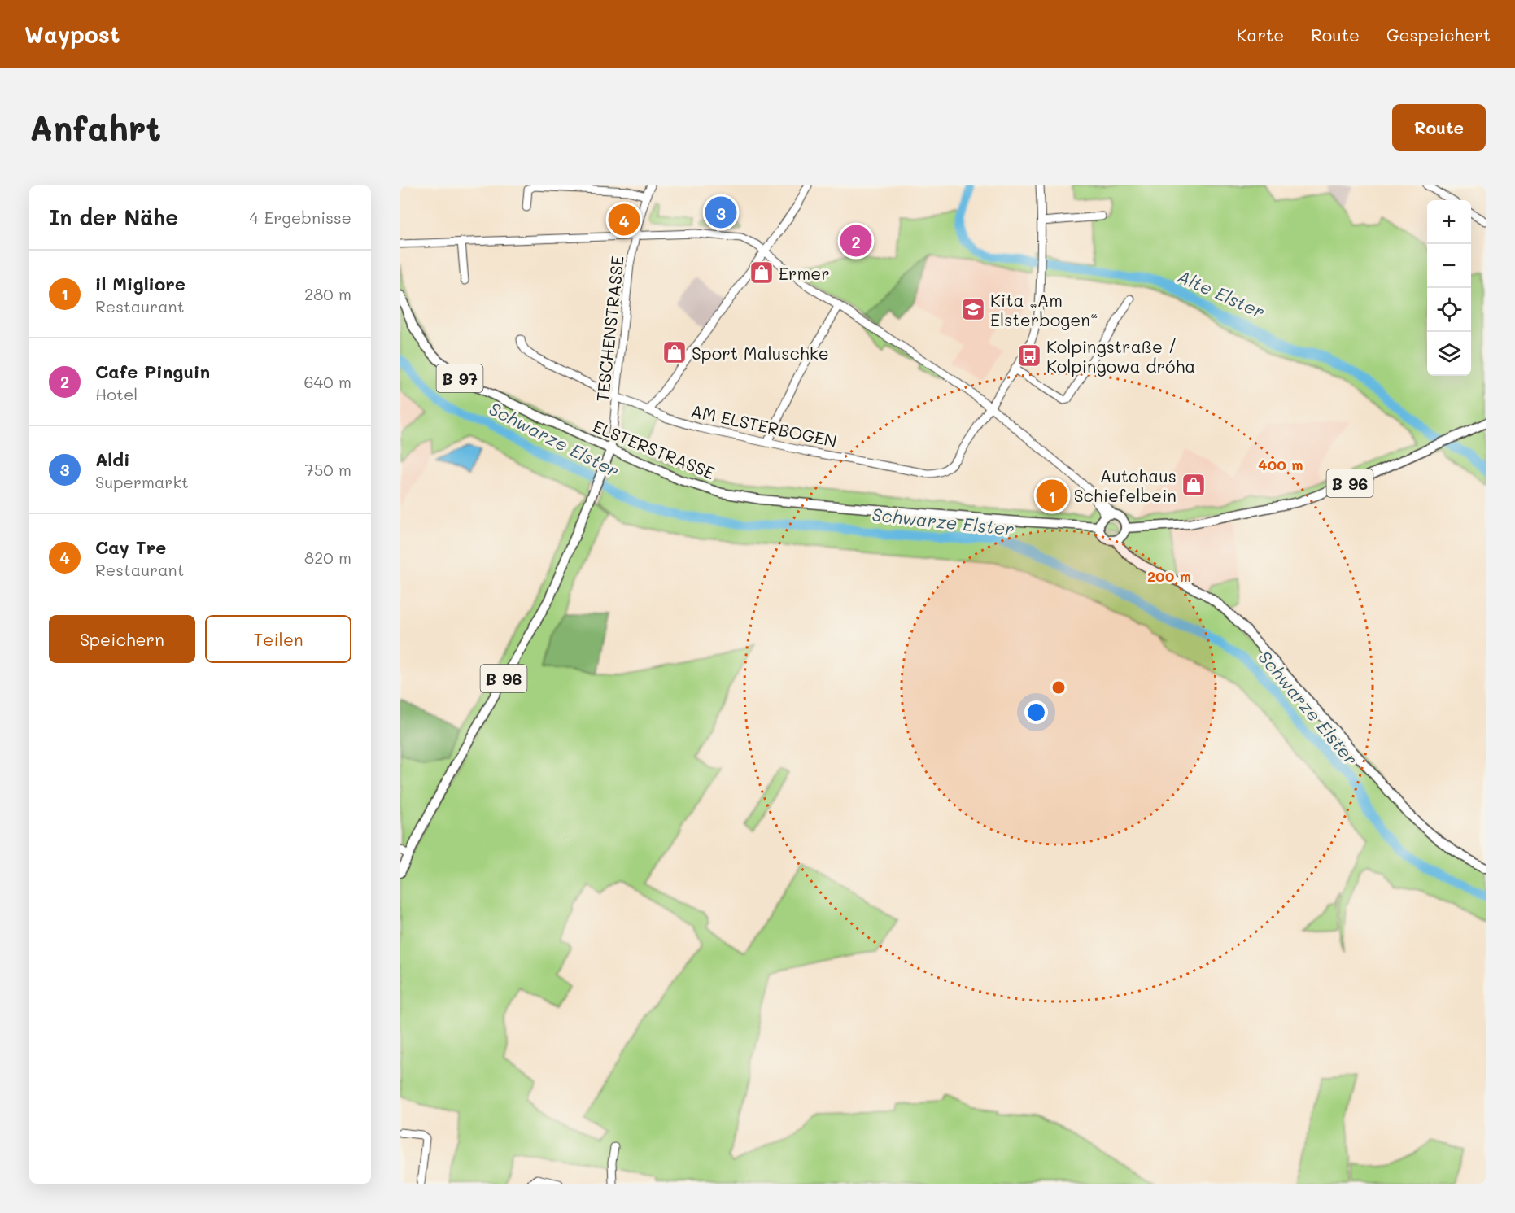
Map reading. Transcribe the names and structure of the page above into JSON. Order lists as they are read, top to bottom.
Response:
{
  "streets": {
    "main road": ["B 97", "ELSTERSTRASSE", "B 96"],
    "street": ["TESCHENSTRASSE", "AM ELSTERBOGEN"]
  },
  "crossings": [
    ["TESCHENSTRASSE", "AM ELSTERBOGEN"],
    ["TESCHENSTRASSE", "ELSTERSTRASSE"],
    ["TESCHENSTRASSE", "B 96"],
    ["ELSTERSTRASSE", "B 96"]
  ],
  "water": ["Alte Elster", "Schwarze Elster"],
  "places": {
    "shop": ["Ermer", "Sport Maluschke", "Autohaus Schiefelbein"],
    "school or university": ["Kita „Am Elsterbogen“"],
    "bus stop": ["Kolpingstraße / Kolpingowa dróha"]
  },
  "page": {
    "header": "Waypost",
    "nav": ["Karte", "Route", "Gespeichert"],
    "buttons": [
      "Route",
      ["Speichern", "Teilen"]
    ],
    "title": "Anfahrt",
    "heading": ["In der Nähe", "4 Ergebnisse"],
    "pins": [
      "3",
      "4",
      "2",
      "1"
    ],
    "map_buttons": ["+", "−"],
    "list": [
      {
        "mark": "1",
        "name": "il Migliore",
        "note": "Restaurant",
        "value": "280 m"
      },
      {
        "mark": "2",
        "name": "Cafe Pinguin",
        "note": "Hotel",
        "value": "640 m"
      },
      {
        "mark": "3",
        "name": "Aldi",
        "note": "Supermarkt",
        "value": "750 m"
      },
      {
        "mark": "4",
        "name": "Cay Tre",
        "note": "Restaurant",
        "value": "820 m"
      }
    ]
  },
  "rings": ["400 m", "200 m"]
}
